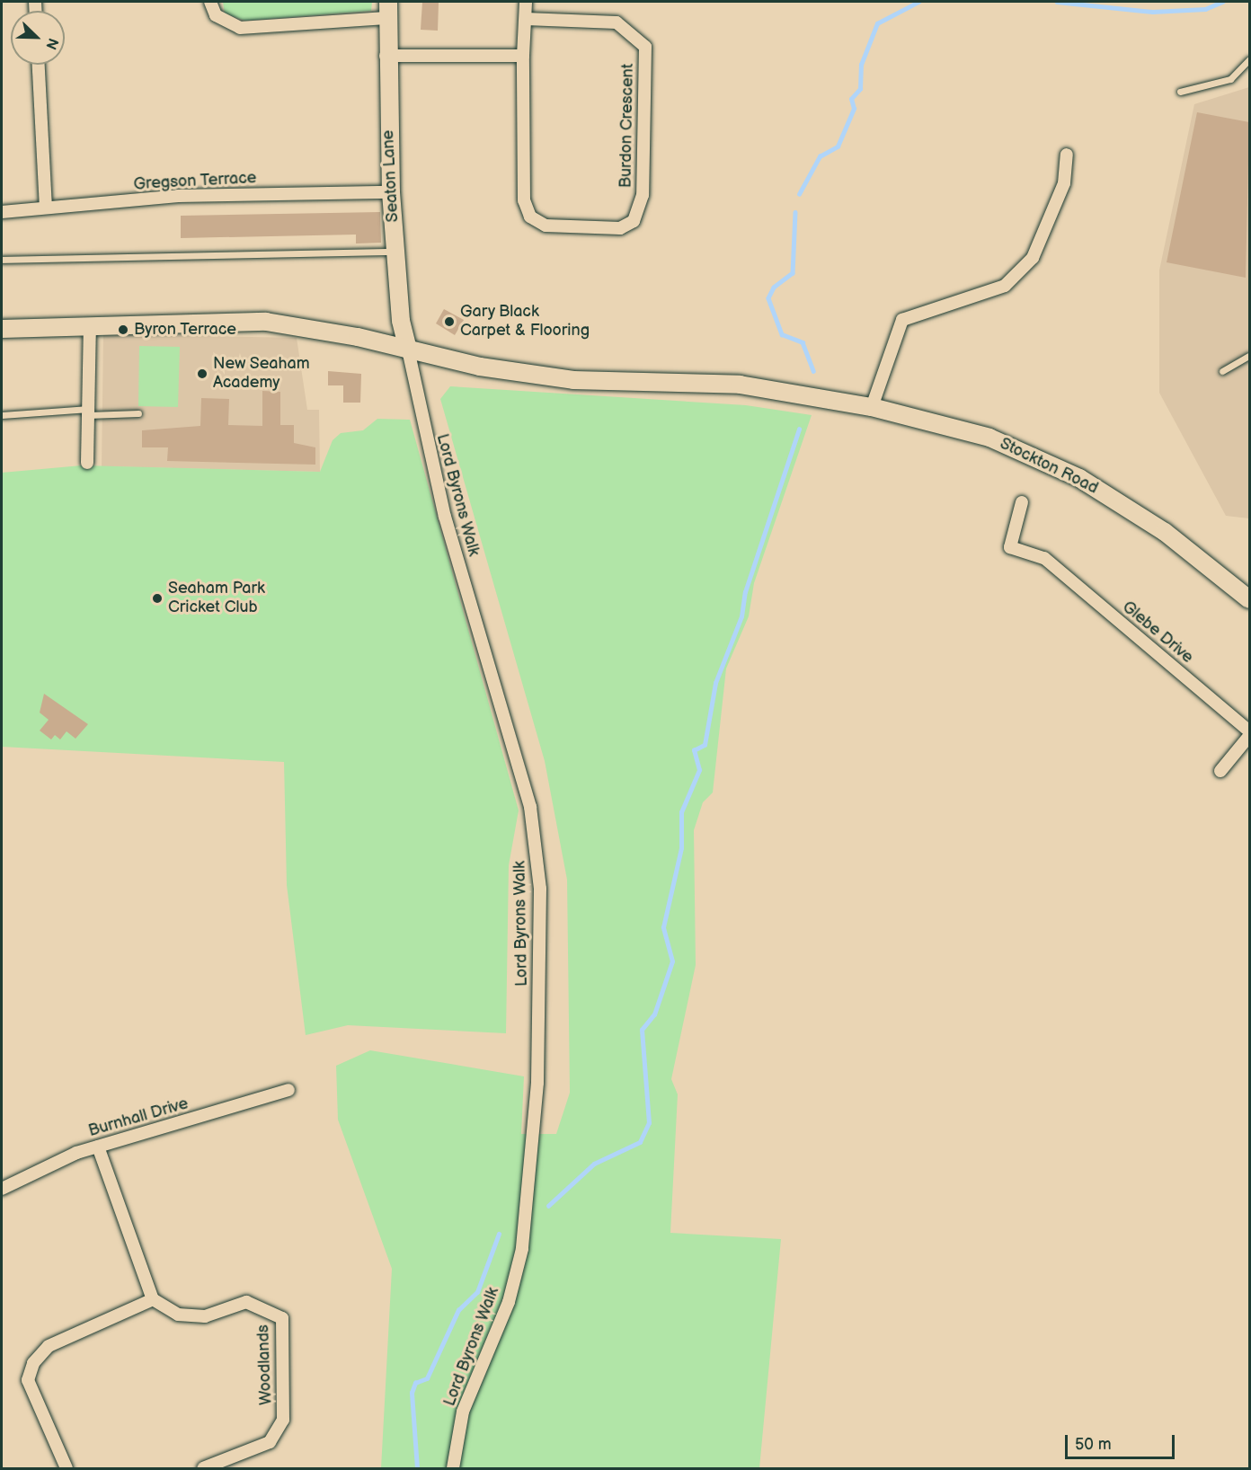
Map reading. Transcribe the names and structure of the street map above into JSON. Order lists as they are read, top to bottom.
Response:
{
  "streets": {
    "main road": ["Seaton Lane", "Stockton Road"],
    "street": [
      "Burdon Crescent",
      "Gregson Terrace",
      "Lord Byrons Walk",
      "Glebe Drive",
      "Burnhall Drive",
      "Woodlands"
    ]
  },
  "crossings": [
    ["Seaton Lane", "Gregson Terrace"],
    ["Seaton Lane", "Stockton Road"],
    ["Seaton Lane", "Lord Byrons Walk"],
    ["Stockton Road", "Lord Byrons Walk"]
  ],
  "places": [
    "Gary Black Carpet & Flooring",
    "Byron Terrace",
    "New Seaham Academy",
    "Seaham Park Cricket Club"
  ],
  "scale_bar": "50 m",
  "north": "bottom right"
}
